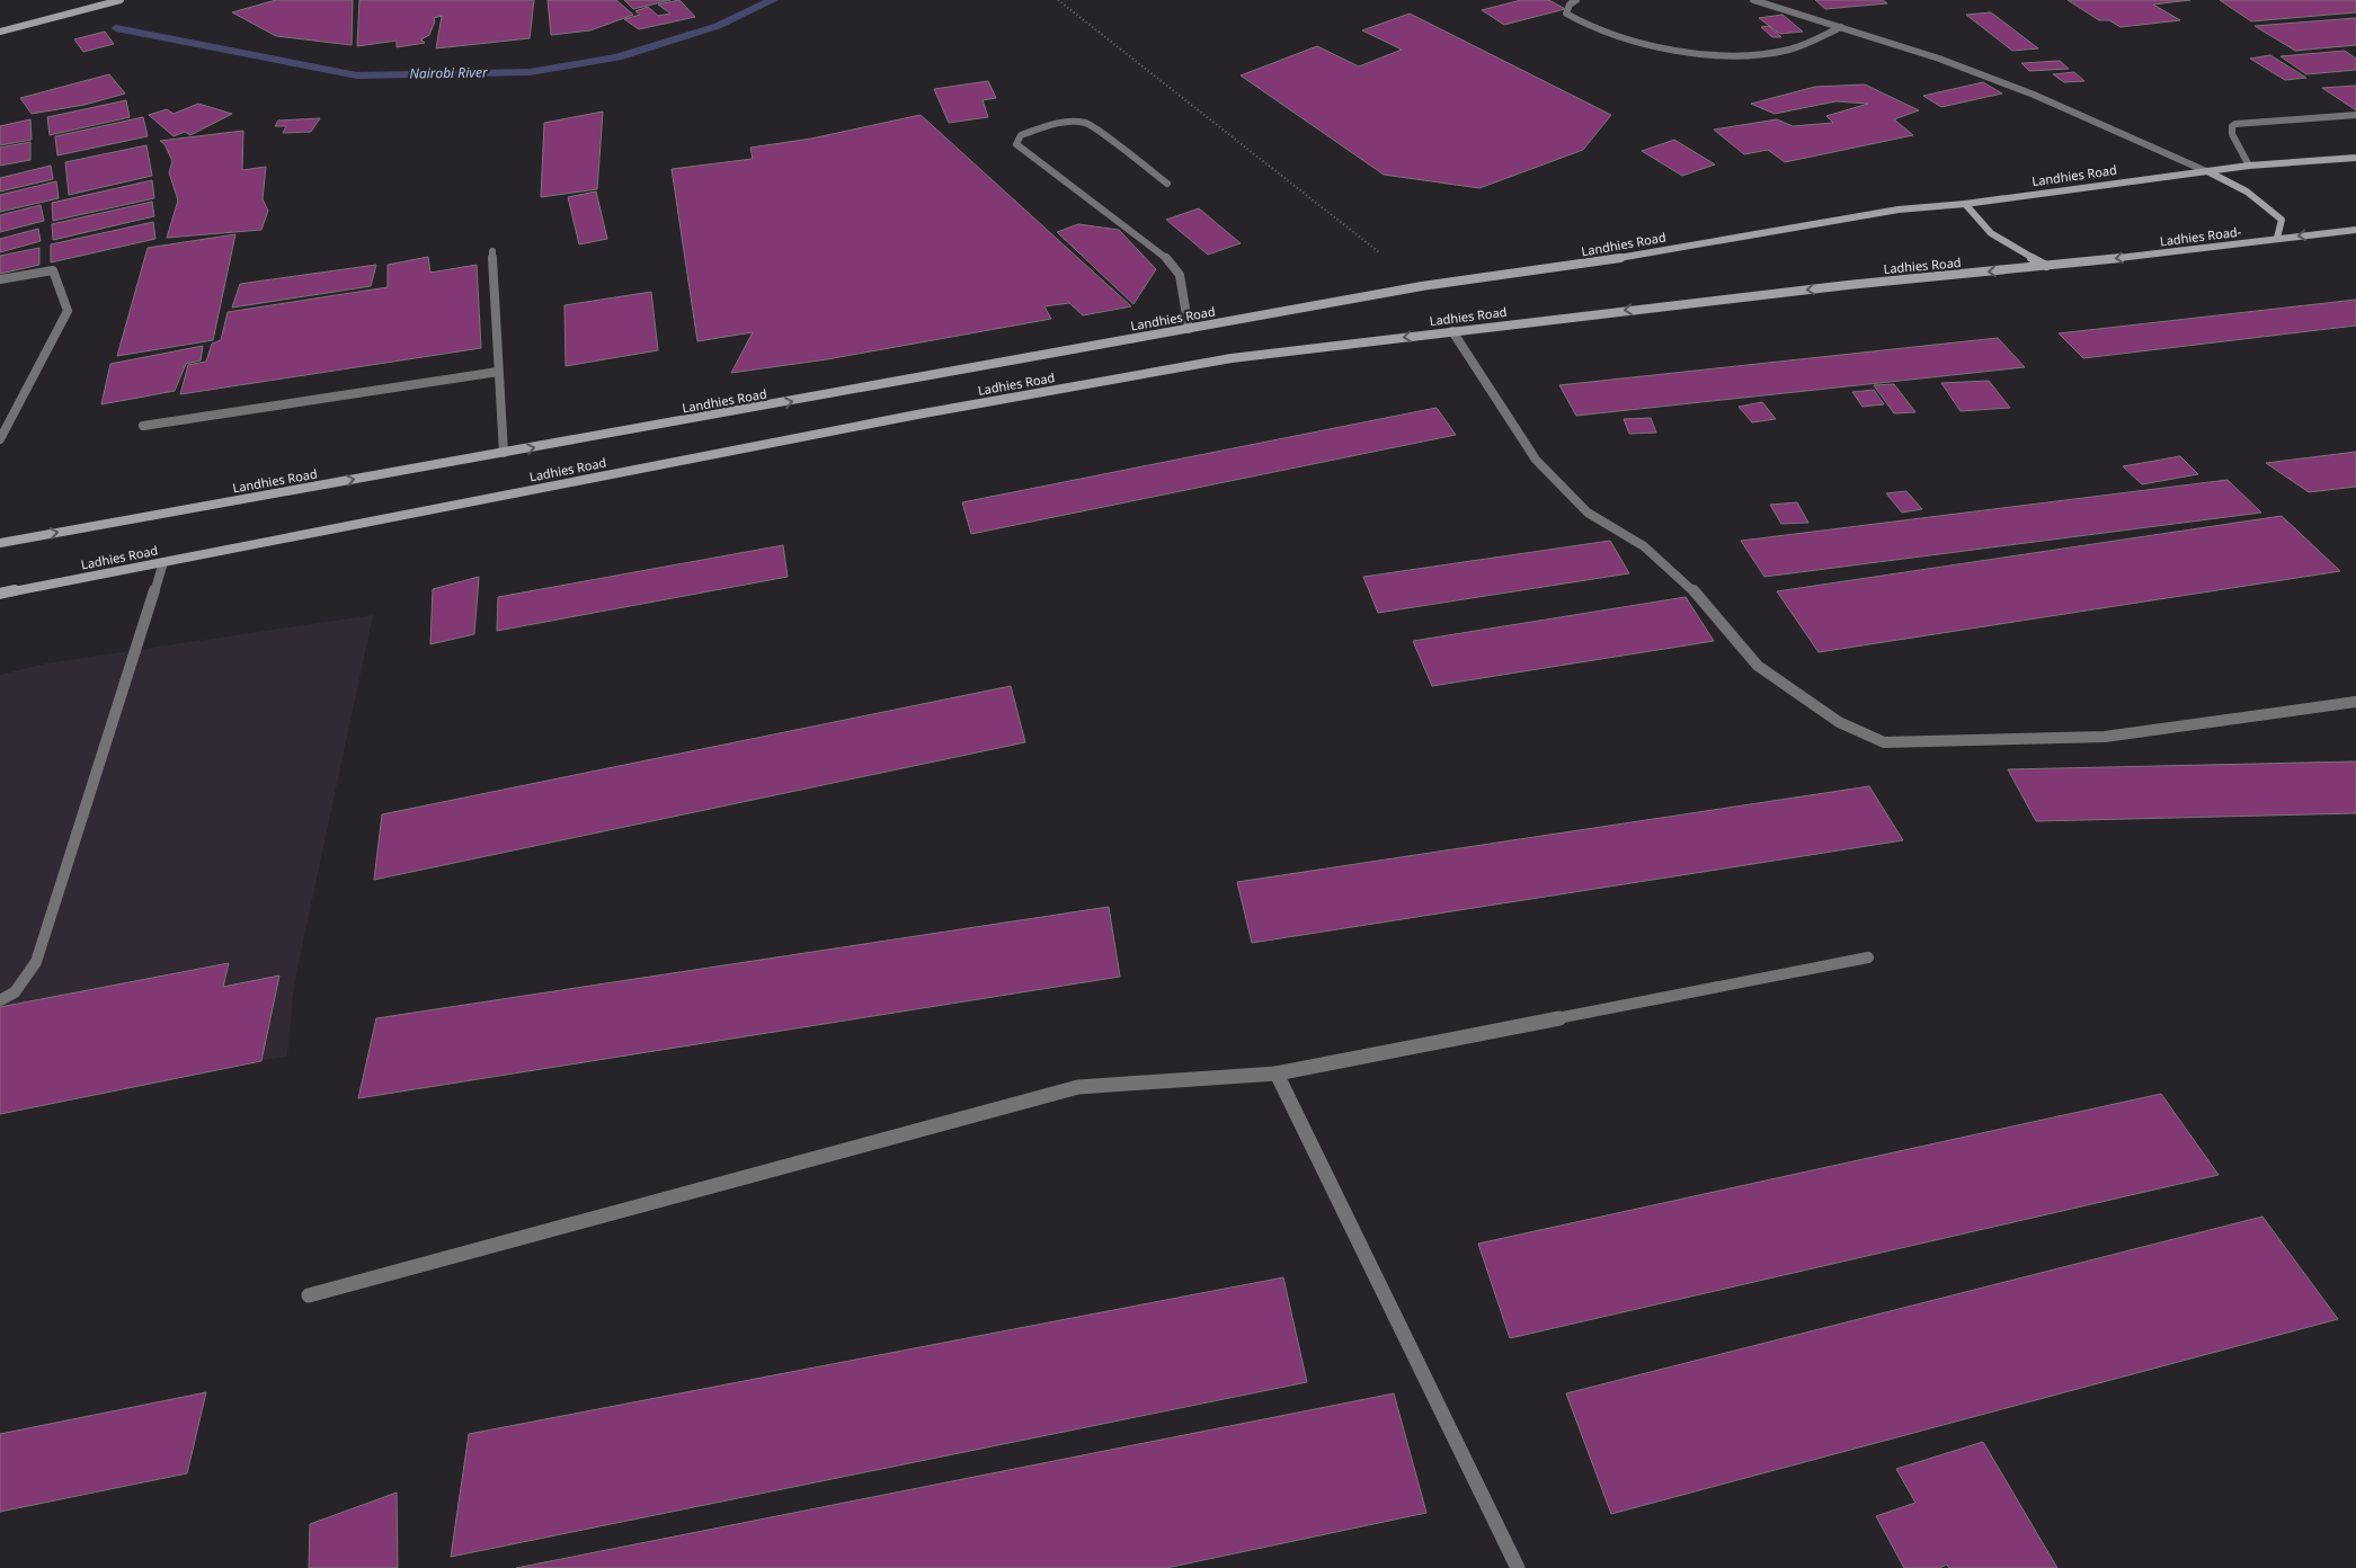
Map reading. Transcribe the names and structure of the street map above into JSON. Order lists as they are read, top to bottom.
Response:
{
  "streets": {
    "main road": ["Landhies Road", "Ladhies Road-", "Ladhies Road"]
  },
  "crossings": [
    ["Ladhies Road-", "Ladhies Road"]
  ],
  "one_way": ["Landhies Road", "Ladhies Road-", "Ladhies Road"],
  "water": ["Nairobi River"]
}
